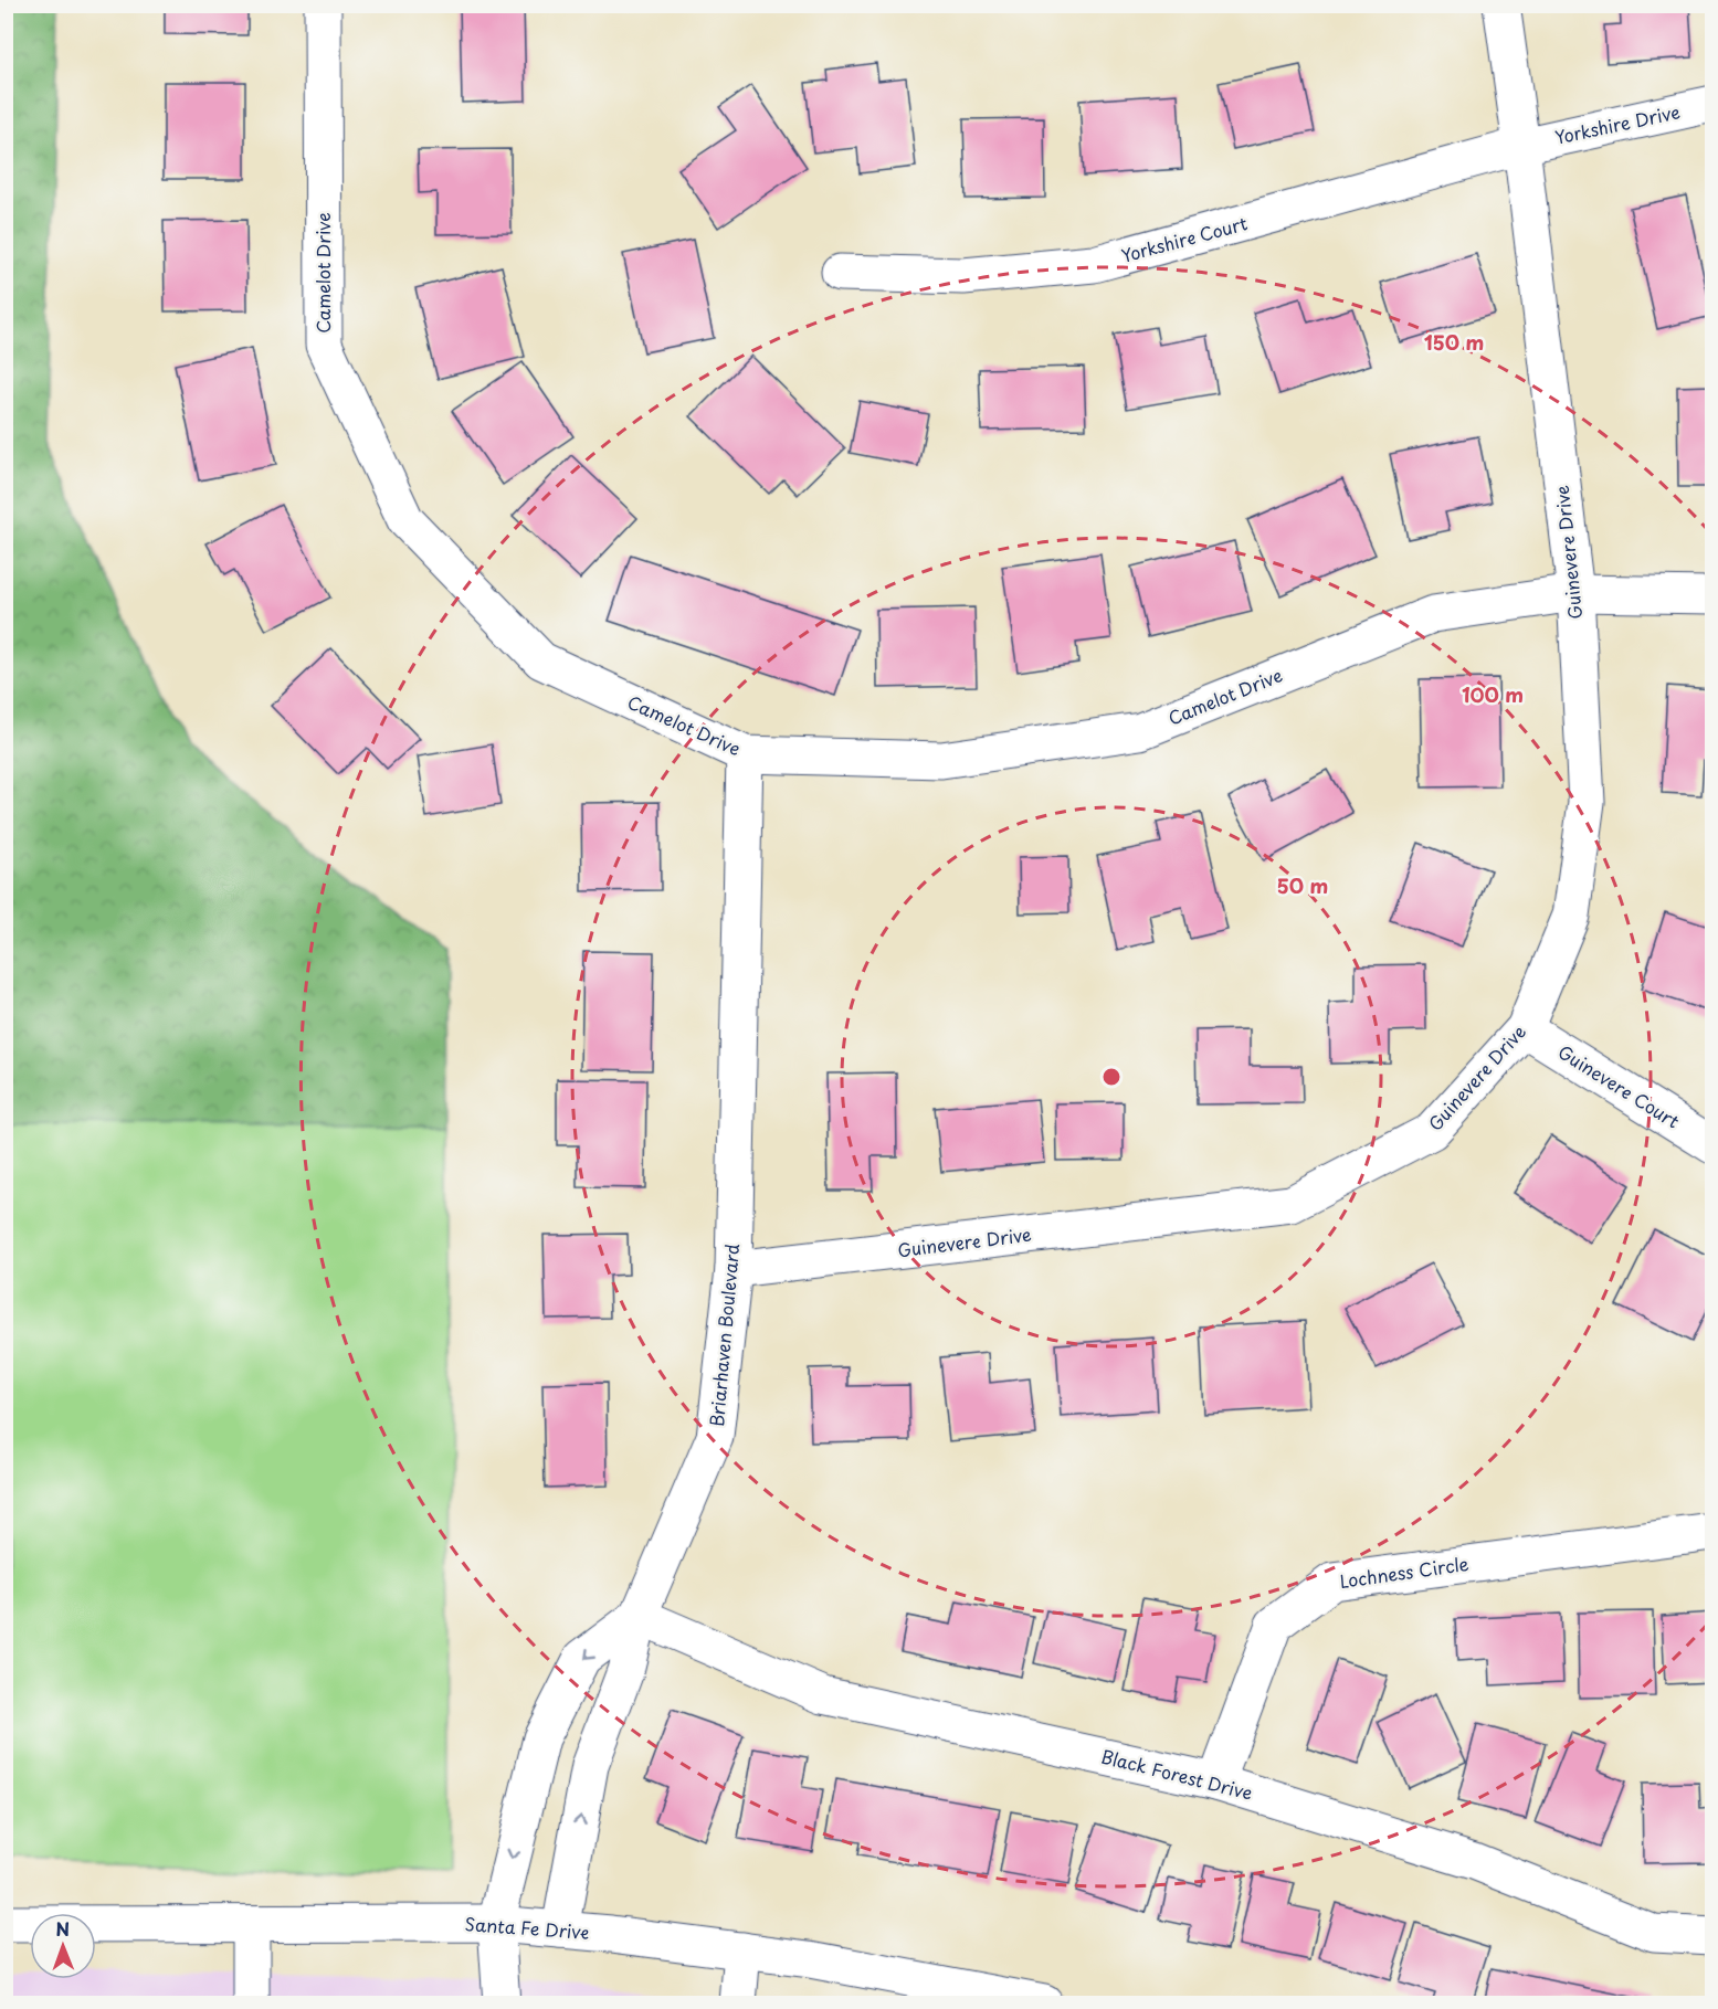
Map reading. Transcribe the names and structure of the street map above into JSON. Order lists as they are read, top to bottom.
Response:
{
  "streets": {
    "street": [
      "Yorkshire Drive",
      "Yorkshire Court",
      "Camelot Drive",
      "Guinevere Drive",
      "Guinevere Court",
      "Briarhaven Boulevard",
      "Lochness Circle",
      "Black Forest Drive",
      "Santa Fe Drive"
    ]
  },
  "crossings": [
    ["Yorkshire Drive", "Yorkshire Court"],
    ["Yorkshire Drive", "Guinevere Drive"],
    ["Yorkshire Court", "Guinevere Drive"],
    ["Camelot Drive", "Guinevere Drive"],
    ["Camelot Drive", "Briarhaven Boulevard"],
    ["Guinevere Drive", "Guinevere Court"],
    ["Guinevere Drive", "Briarhaven Boulevard"],
    ["Briarhaven Boulevard", "Black Forest Drive"],
    ["Briarhaven Boulevard", "Santa Fe Drive"],
    ["Lochness Circle", "Black Forest Drive"]
  ],
  "north": "top",
  "rings": ["150 m", "100 m", "50 m"]
}
